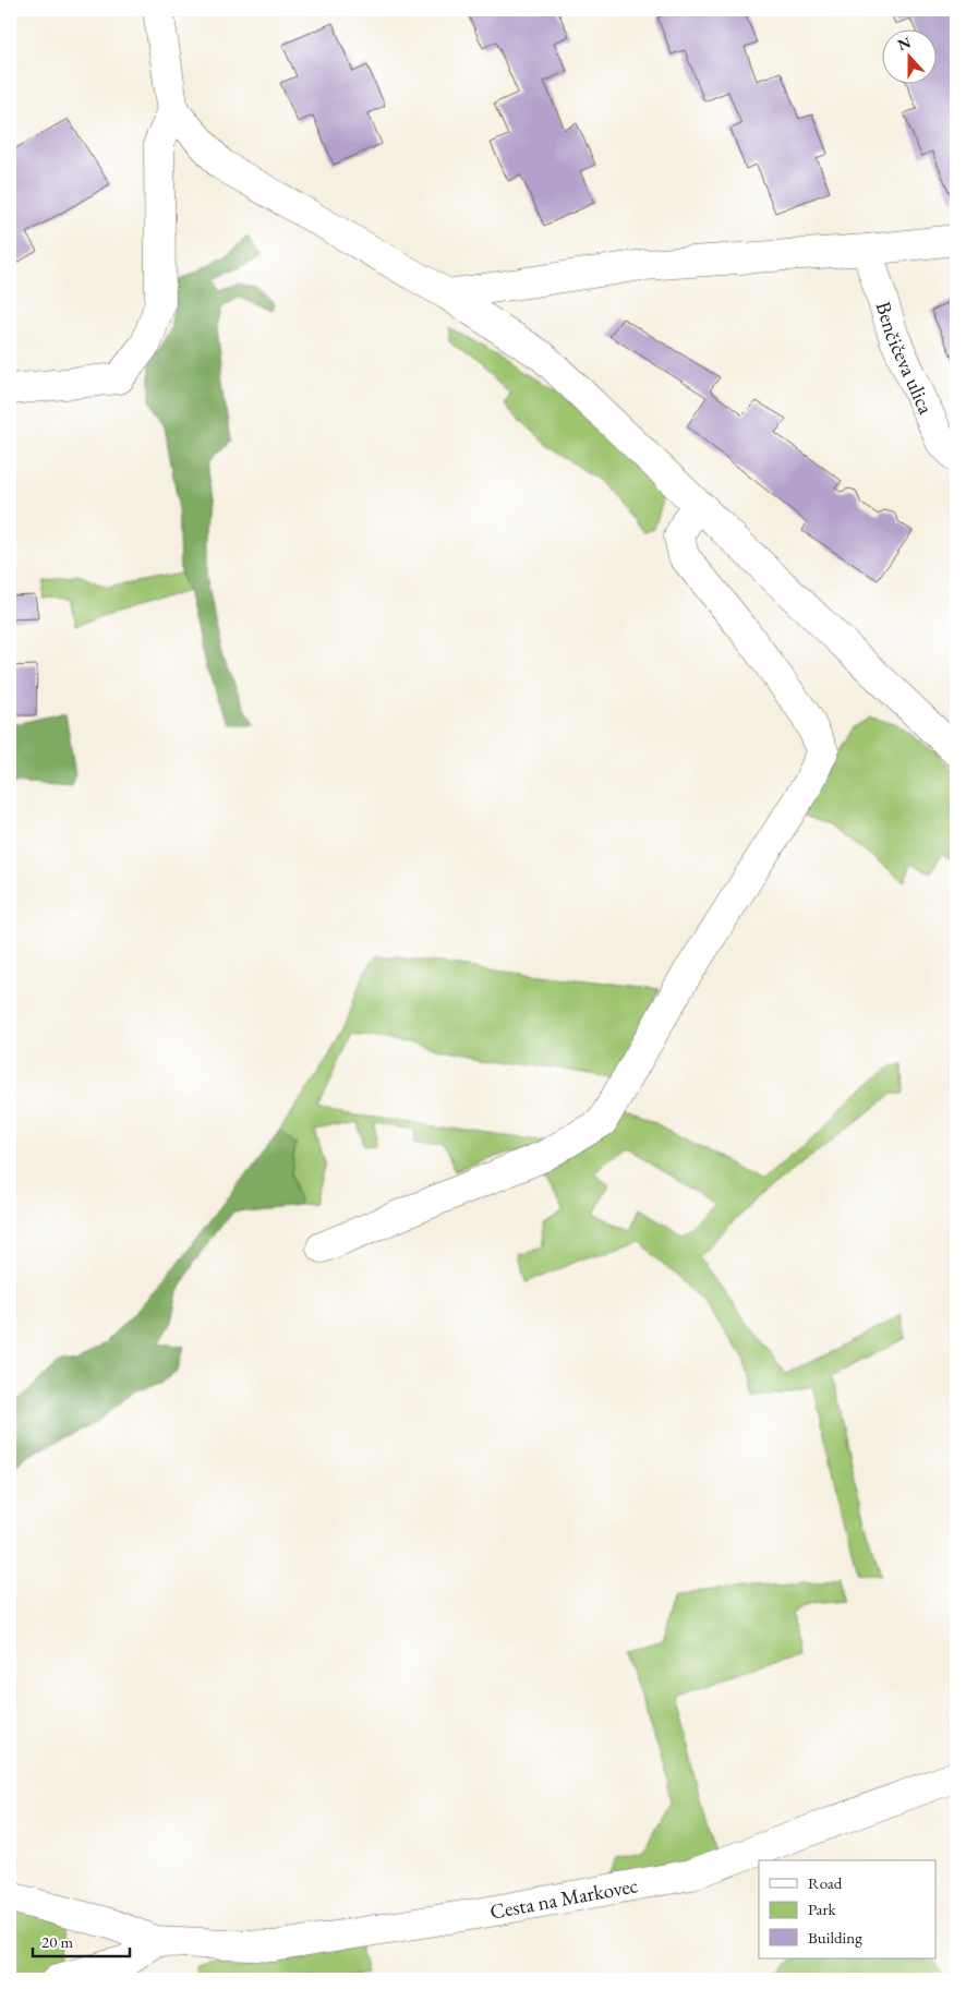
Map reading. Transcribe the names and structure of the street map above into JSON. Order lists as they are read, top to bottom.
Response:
{
  "streets": {
    "street": ["Benčičeva ulica", "Cesta na Markovec"]
  },
  "legend": ["Road", "Park", "Building"],
  "scale_bar": "20 m",
  "north": "top"
}
